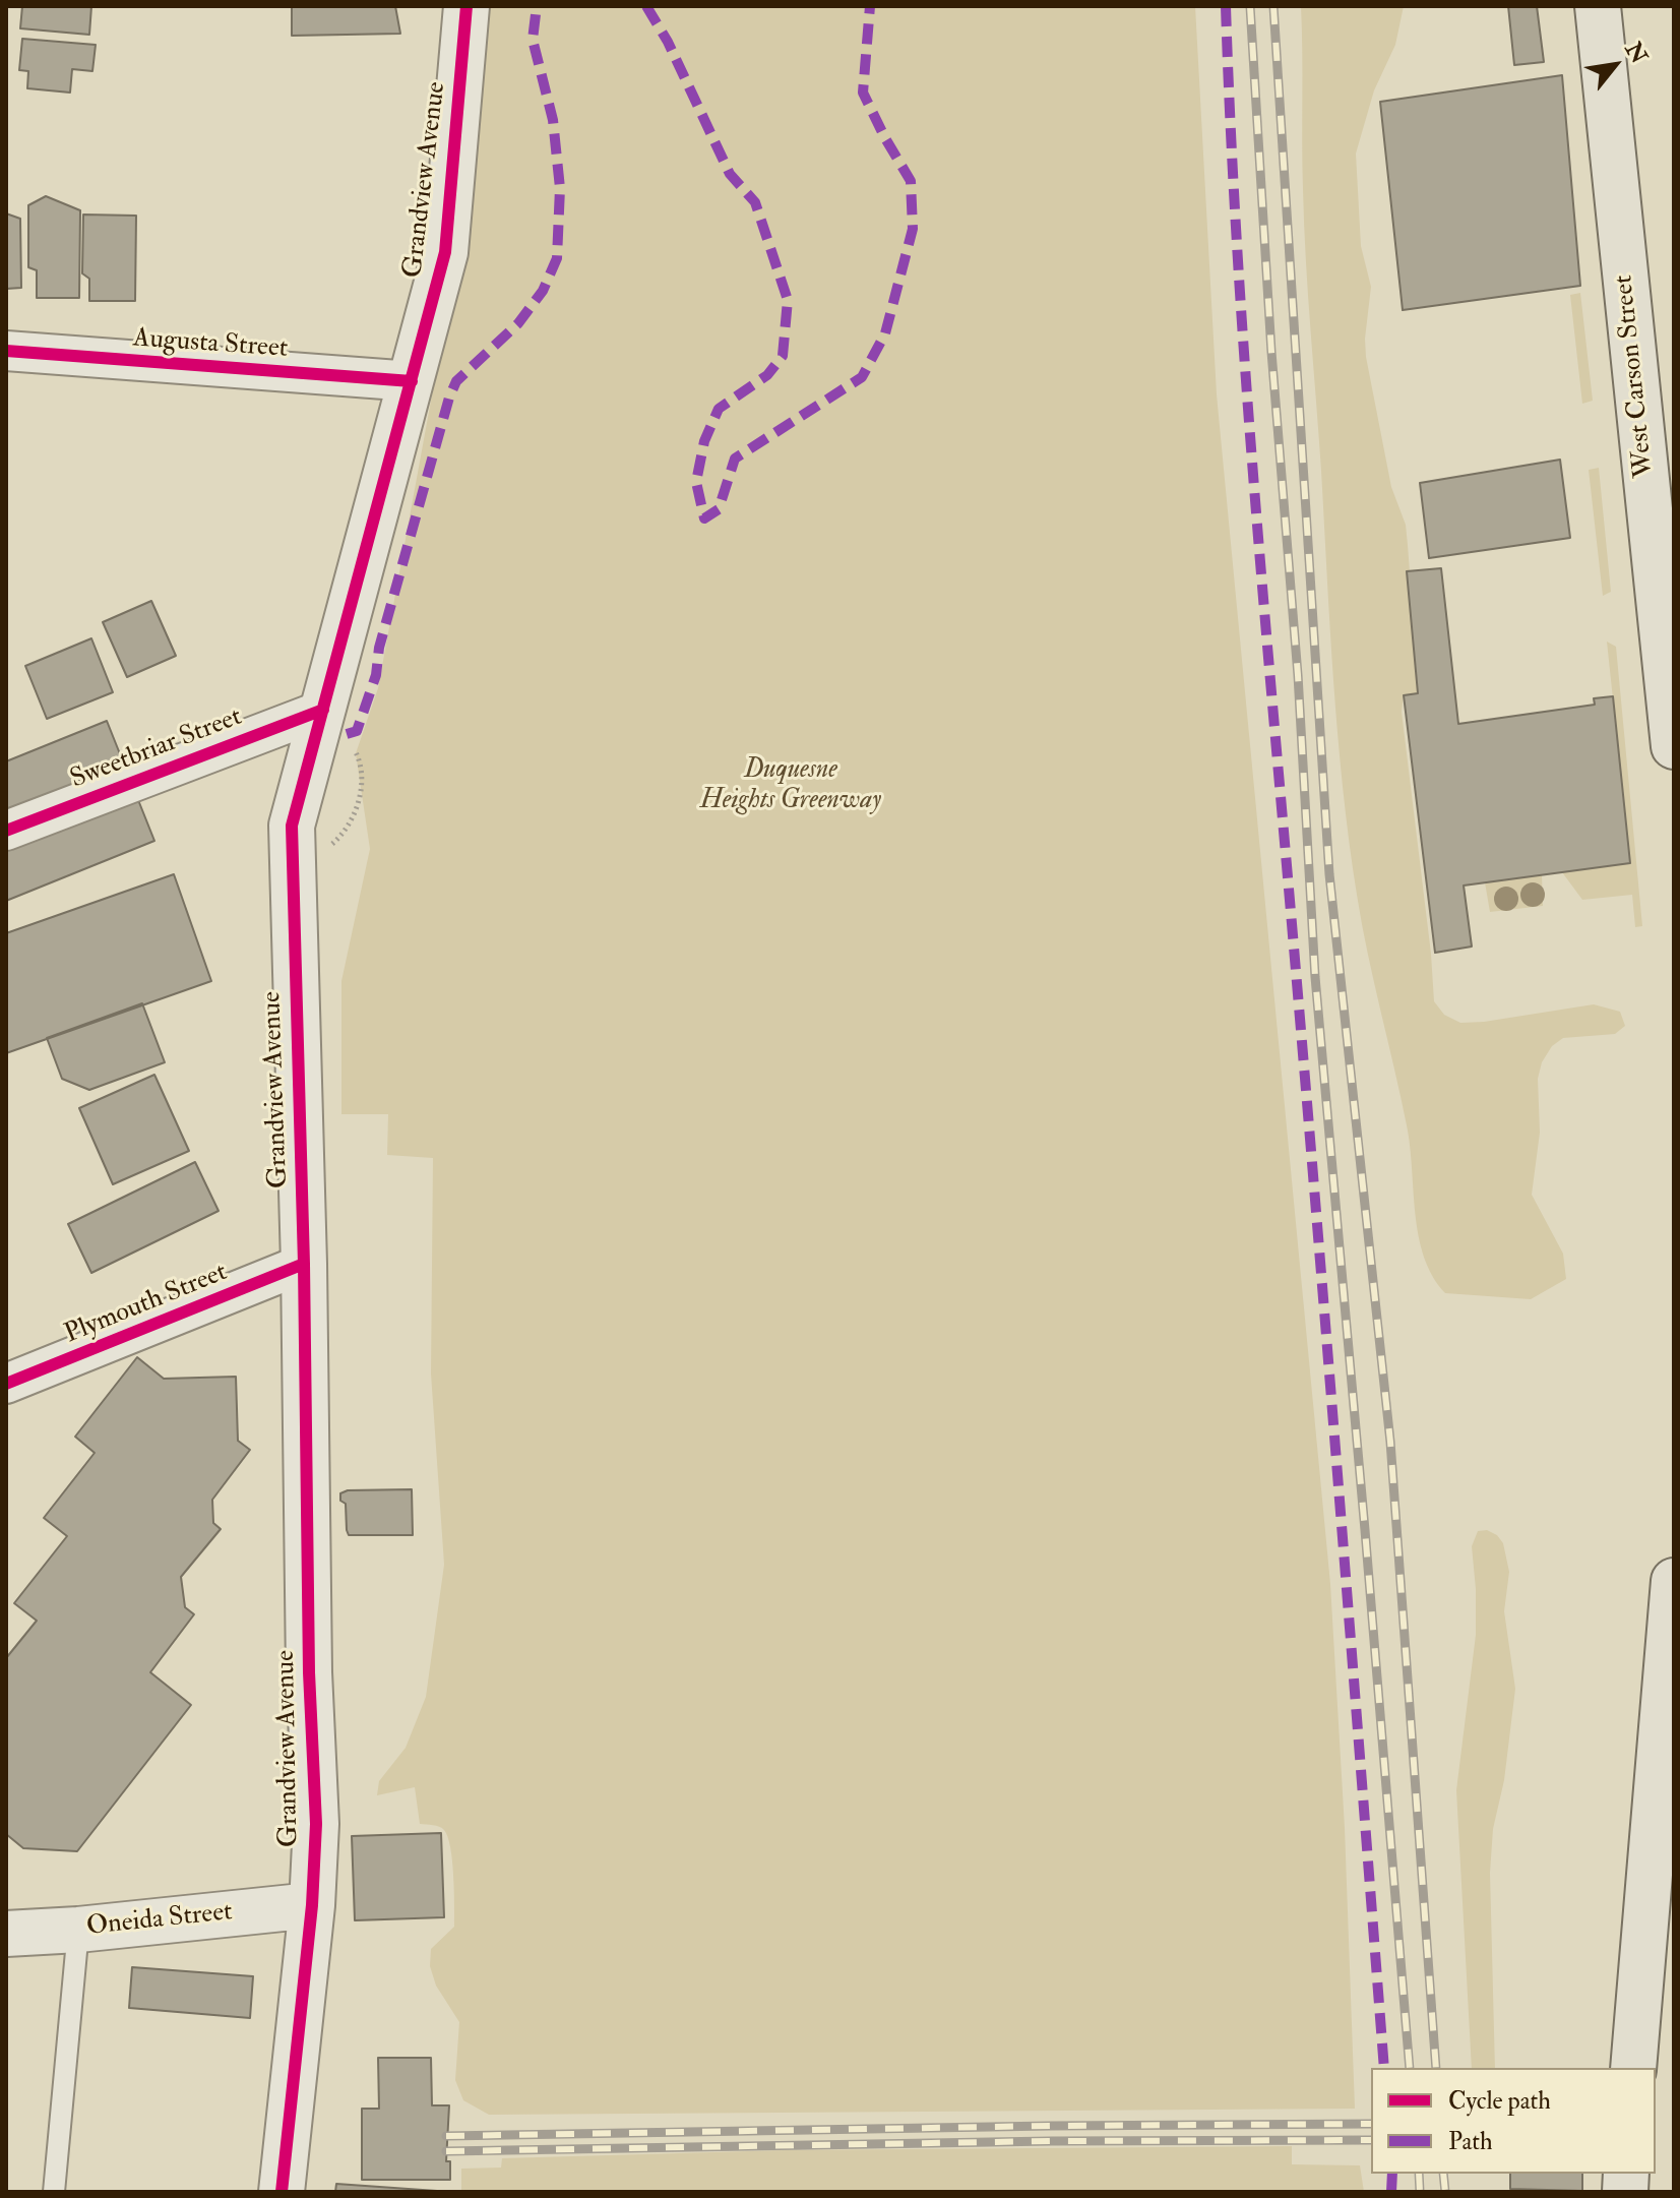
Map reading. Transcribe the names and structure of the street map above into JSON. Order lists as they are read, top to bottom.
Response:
{
  "streets": {
    "main road": ["West Carson Street"],
    "street": [
      "Grandview Avenue",
      "Augusta Street",
      "Sweetbriar Street",
      "Plymouth Street",
      "Oneida Street"
    ]
  },
  "crossings": [
    ["Grandview Avenue", "Augusta Street"],
    ["Grandview Avenue", "Sweetbriar Street"],
    ["Grandview Avenue", "Plymouth Street"],
    ["Grandview Avenue", "Oneida Street"]
  ],
  "parks": ["Duquesne Heights Greenway"],
  "legend": ["Cycle path", "Path"],
  "north": "top right"
}
